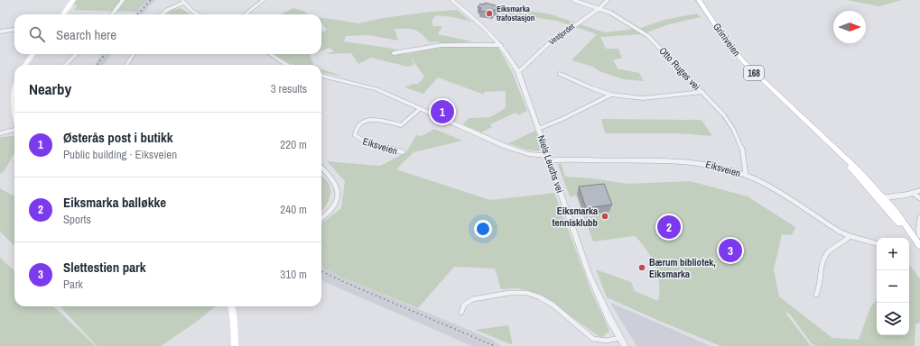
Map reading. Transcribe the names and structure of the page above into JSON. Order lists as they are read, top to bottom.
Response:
{
  "streets": {
    "main road": ["Griniveien", "168"],
    "street": [
      "Vestjordet",
      "Otto Ruges vei",
      "Eiksveien",
      "Niels Leuchs vei"
    ]
  },
  "crossings": [
    ["Vestjordet", "Otto Ruges vei"],
    ["Vestjordet", "Niels Leuchs vei"],
    ["Otto Ruges vei", "Eiksveien"],
    ["Eiksveien", "Niels Leuchs vei"]
  ],
  "places": ["Eiksmarka trafostasjon", "Eiksmarka tennisklubb", "Bærum bibliotek, Eiksmarka"],
  "north": "right",
  "page": {
    "search": "Search here",
    "heading": ["Nearby", "3 results"],
    "pins": ["1", "2", "3"],
    "list": [
      {
        "mark": "1",
        "name": "Østerås post i butikk",
        "note": "Public building · Eiksveien",
        "value": "220 m"
      },
      {
        "mark": "2",
        "name": "Eiksmarka balløkke",
        "note": "Sports",
        "value": "240 m"
      },
      {
        "mark": "3",
        "name": "Slettestien park",
        "note": "Park",
        "value": "310 m"
      }
    ],
    "map_buttons": ["+", "−"]
  }
}
